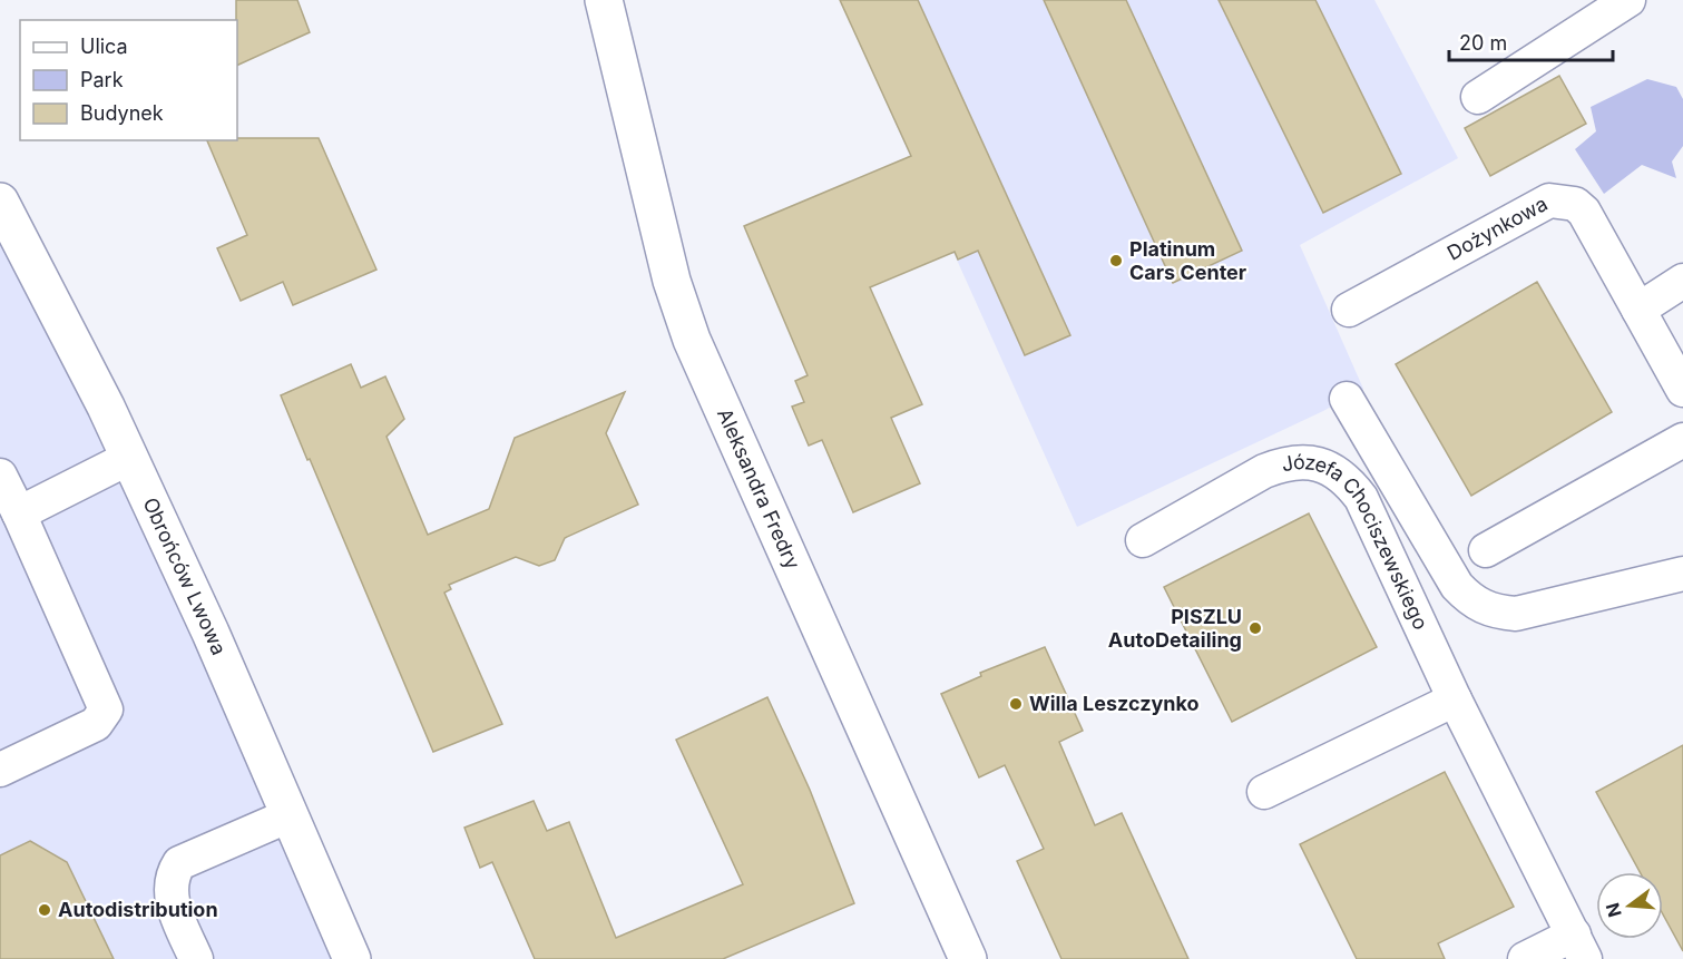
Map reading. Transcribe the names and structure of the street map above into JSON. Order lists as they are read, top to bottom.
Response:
{
  "streets": {
    "street": ["Aleksandra Fredry", "Obrońców Lwowa"],
    "lane": ["Dożynkowa", "Józefa Chociszewskiego"]
  },
  "places": [
    "Platinum Cars Center",
    "PISZLU AutoDetailing",
    "Willa Leszczynko",
    "Autodistribution"
  ],
  "legend": ["Ulica", "Park", "Budynek"],
  "scale_bar": "20 m",
  "north": "left"
}
